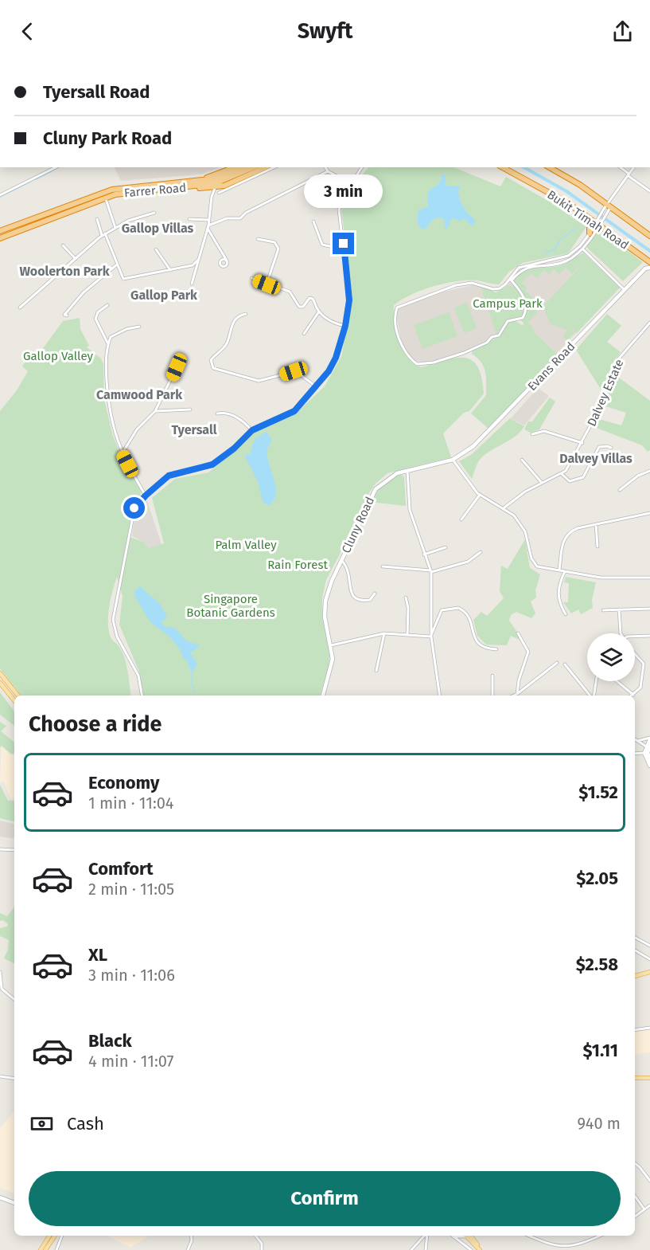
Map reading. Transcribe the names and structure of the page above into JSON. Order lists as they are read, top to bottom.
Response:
{
  "streets": {
    "highway": ["Farrer Road", "Bukit Timah Road"],
    "street": ["Evans Road", "Dalvey Estate", "Cluny Road"]
  },
  "crossings": [
    ["Bukit Timah Road", "Evans Road"],
    ["Evans Road", "Cluny Road"]
  ],
  "districts": [
    "Gallop Villas",
    "Woolerton Park",
    "Gallop Park",
    "Camwood Park",
    "Tyersall",
    "Dalvey Villas"
  ],
  "parks": [
    "Campus Park",
    "Gallop Valley",
    "Palm Valley",
    "Rain Forest",
    "Singapore Botanic Gardens"
  ],
  "page": {
    "header": "Swyft",
    "banner": ["Tyersall Road", "Cluny Park Road"],
    "bubble": "3 min",
    "heading": "Choose a ride",
    "list": [
      {
        "name": "Economy",
        "note": "1 min · 11:04",
        "value": "$1.52"
      },
      {
        "name": "Comfort",
        "note": "2 min · 11:05",
        "value": "$2.05"
      },
      {
        "name": "XL",
        "note": "3 min · 11:06",
        "value": "$2.58"
      },
      {
        "name": "Black",
        "note": "4 min · 11:07",
        "value": "$1.11"
      }
    ],
    "pay": ["Cash", "940 m"],
    "buttons": "Confirm"
  }
}
